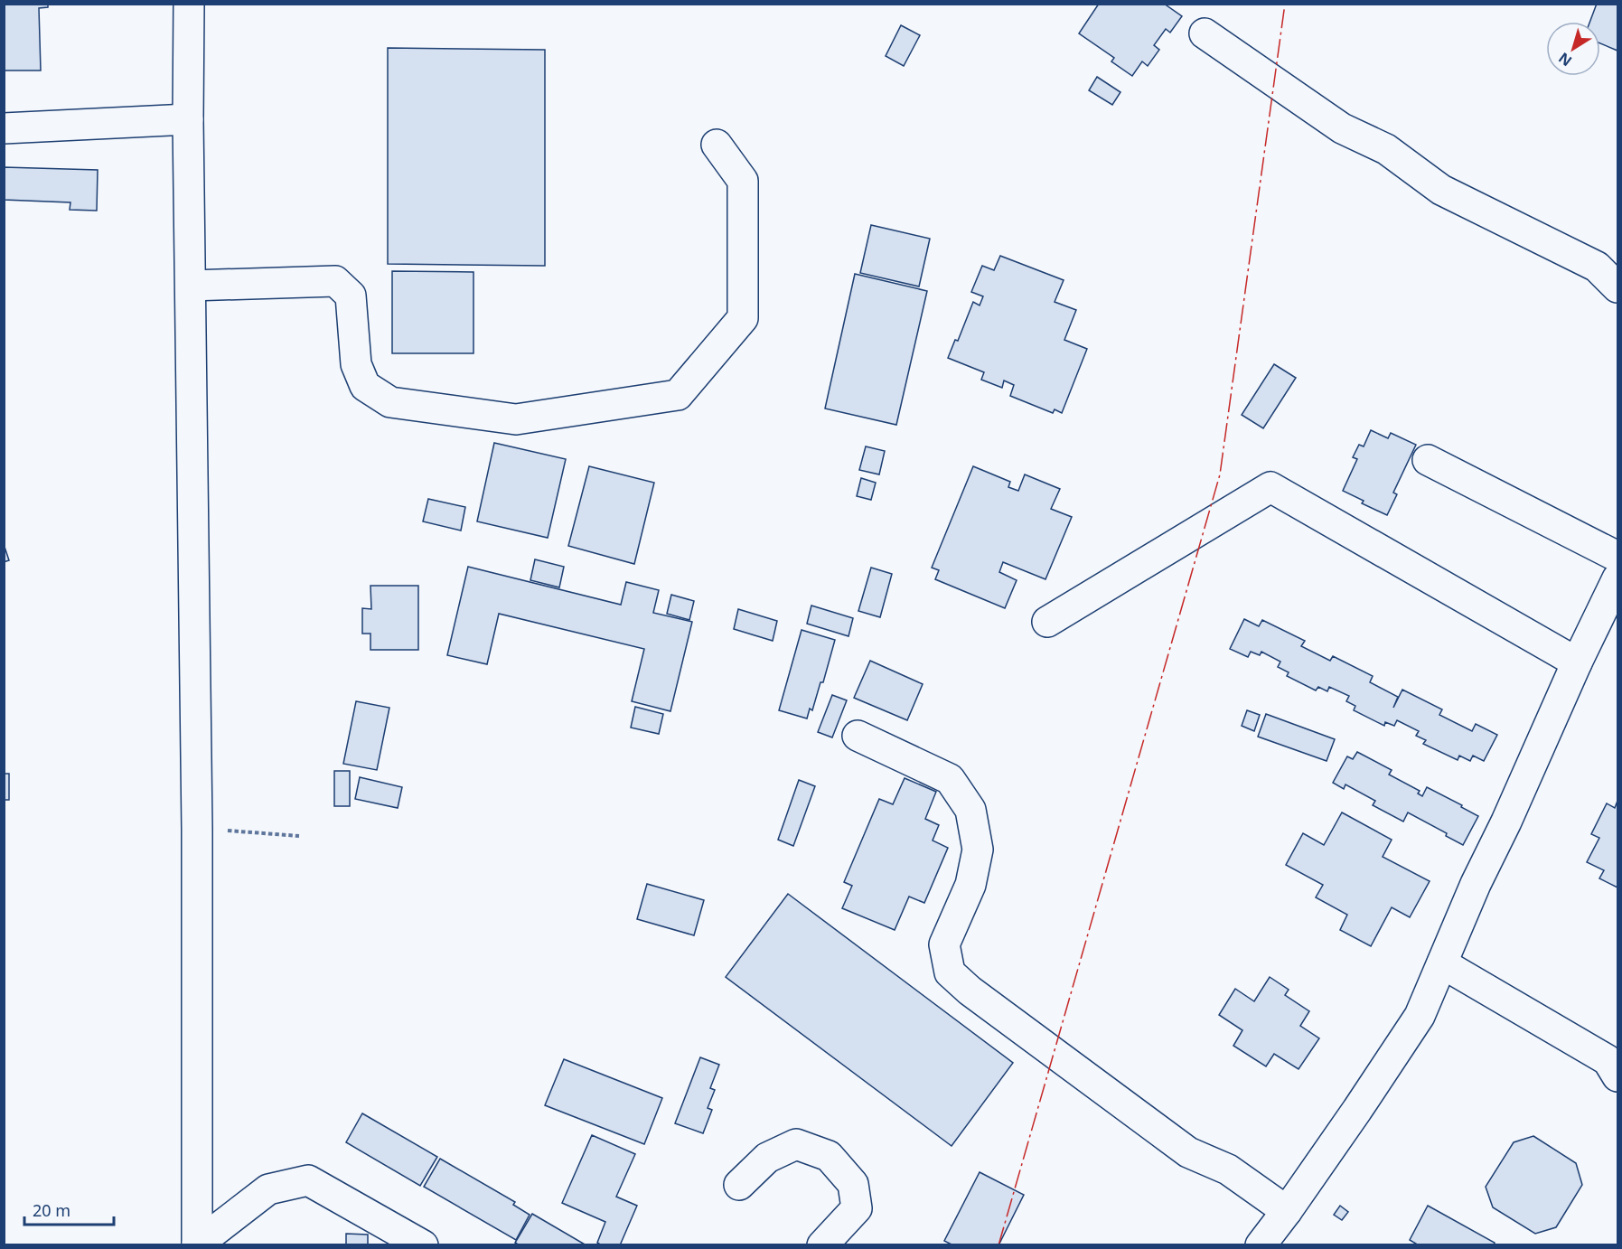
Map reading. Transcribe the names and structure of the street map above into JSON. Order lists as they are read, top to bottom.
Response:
{
  "scale_bar": "20 m",
  "north": "bottom left"
}
